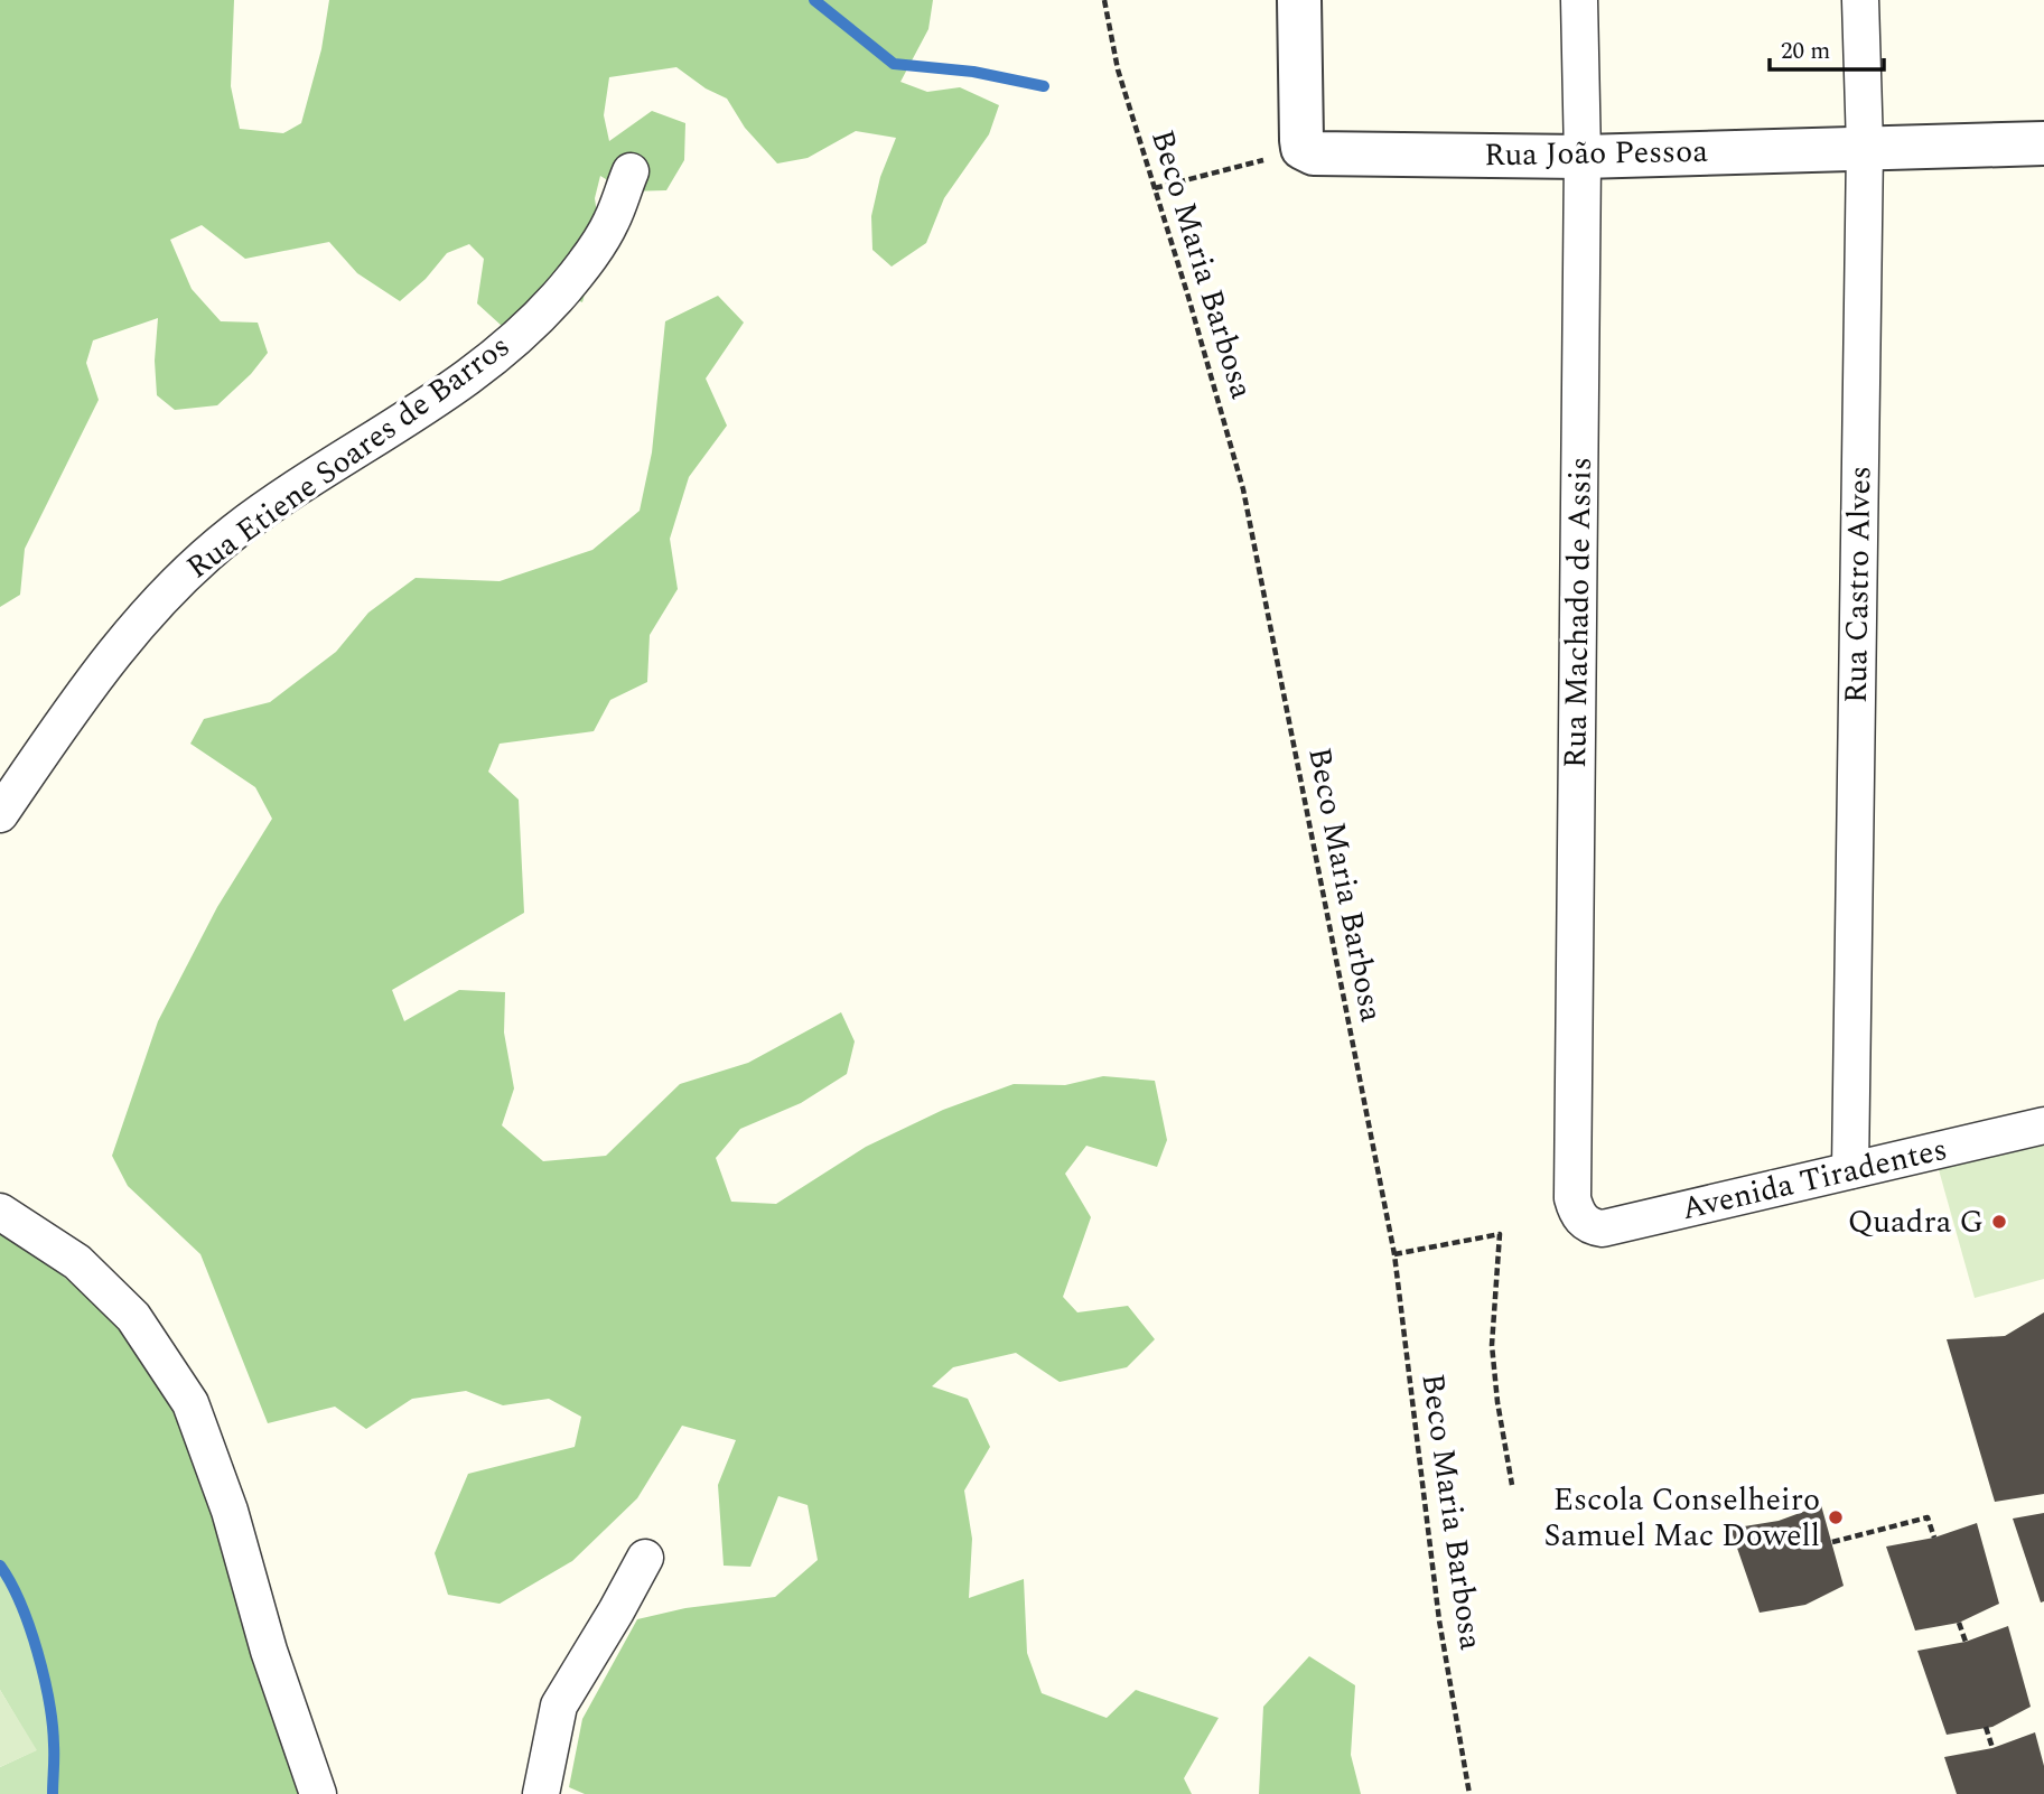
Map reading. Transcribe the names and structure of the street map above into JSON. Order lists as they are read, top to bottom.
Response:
{
  "streets": {
    "street": [
      "Rua João Pessoa",
      "Rua Etiene Soares de Barros",
      "Rua Castro Alves",
      "Rua Machado de Assis",
      "Avenida Tiradentes"
    ],
    "path": ["Beco Maria Barbosa"]
  },
  "crossings": [
    ["Rua João Pessoa", "Rua Castro Alves"],
    ["Rua João Pessoa", "Rua Machado de Assis"],
    ["Rua Castro Alves", "Avenida Tiradentes"],
    ["Rua Machado de Assis", "Avenida Tiradentes"]
  ],
  "places": ["Quadra G", "Escola Conselheiro Samuel Mac Dowell"],
  "scale_bar": "20 m"
}
